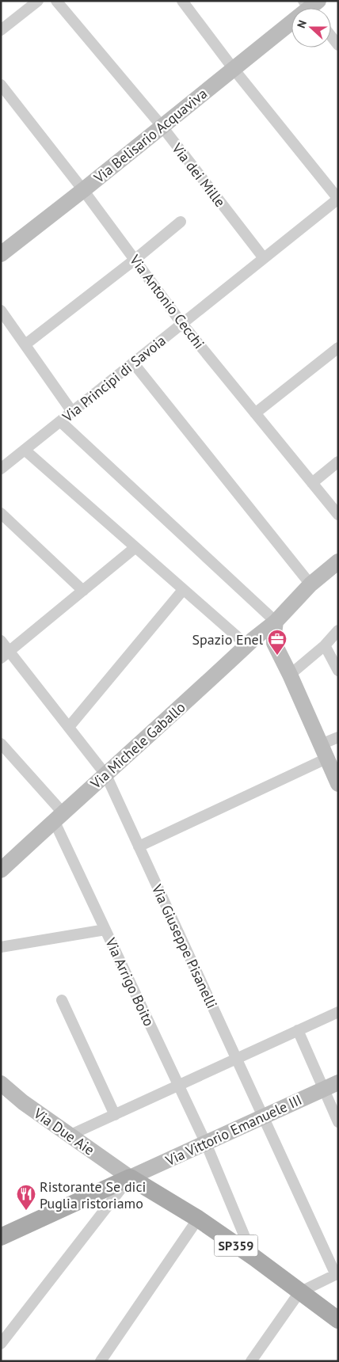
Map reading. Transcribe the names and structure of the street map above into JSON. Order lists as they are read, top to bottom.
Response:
{
  "streets": {
    "main road": ["SP359"],
    "street": [
      "Via Belisario Acquaviva",
      "Via dei Mille",
      "Via Antonio Cecchi",
      "Via Principi di Savoia",
      "Via Michele Gaballo",
      "Via Giuseppe Pisanelli",
      "Via Arrigo Boito",
      "Via Vittorio Emanuele III",
      "Via Due Aie"
    ]
  },
  "crossings": [
    ["Via Belisario Acquaviva", "Via dei Mille"],
    ["Via Belisario Acquaviva", "Via Antonio Cecchi"],
    ["Via dei Mille", "Via Principi di Savoia"],
    ["Via Antonio Cecchi", "Via Principi di Savoia"],
    ["Via Michele Gaballo", "Via Giuseppe Pisanelli"],
    ["Via Michele Gaballo", "Via Arrigo Boito"],
    ["Via Giuseppe Pisanelli", "Via Vittorio Emanuele III"],
    ["Via Arrigo Boito", "Via Vittorio Emanuele III"],
    ["Via Arrigo Boito", "SP359"],
    ["Via Vittorio Emanuele III", "Via Due Aie"],
    ["Via Vittorio Emanuele III", "SP359"],
    ["Via Due Aie", "SP359"]
  ],
  "places": {
    "office": ["Spazio Enel"],
    "restaurant": ["Ristorante Se dici Puglia ristoriamo"]
  },
  "north": "left"
}
